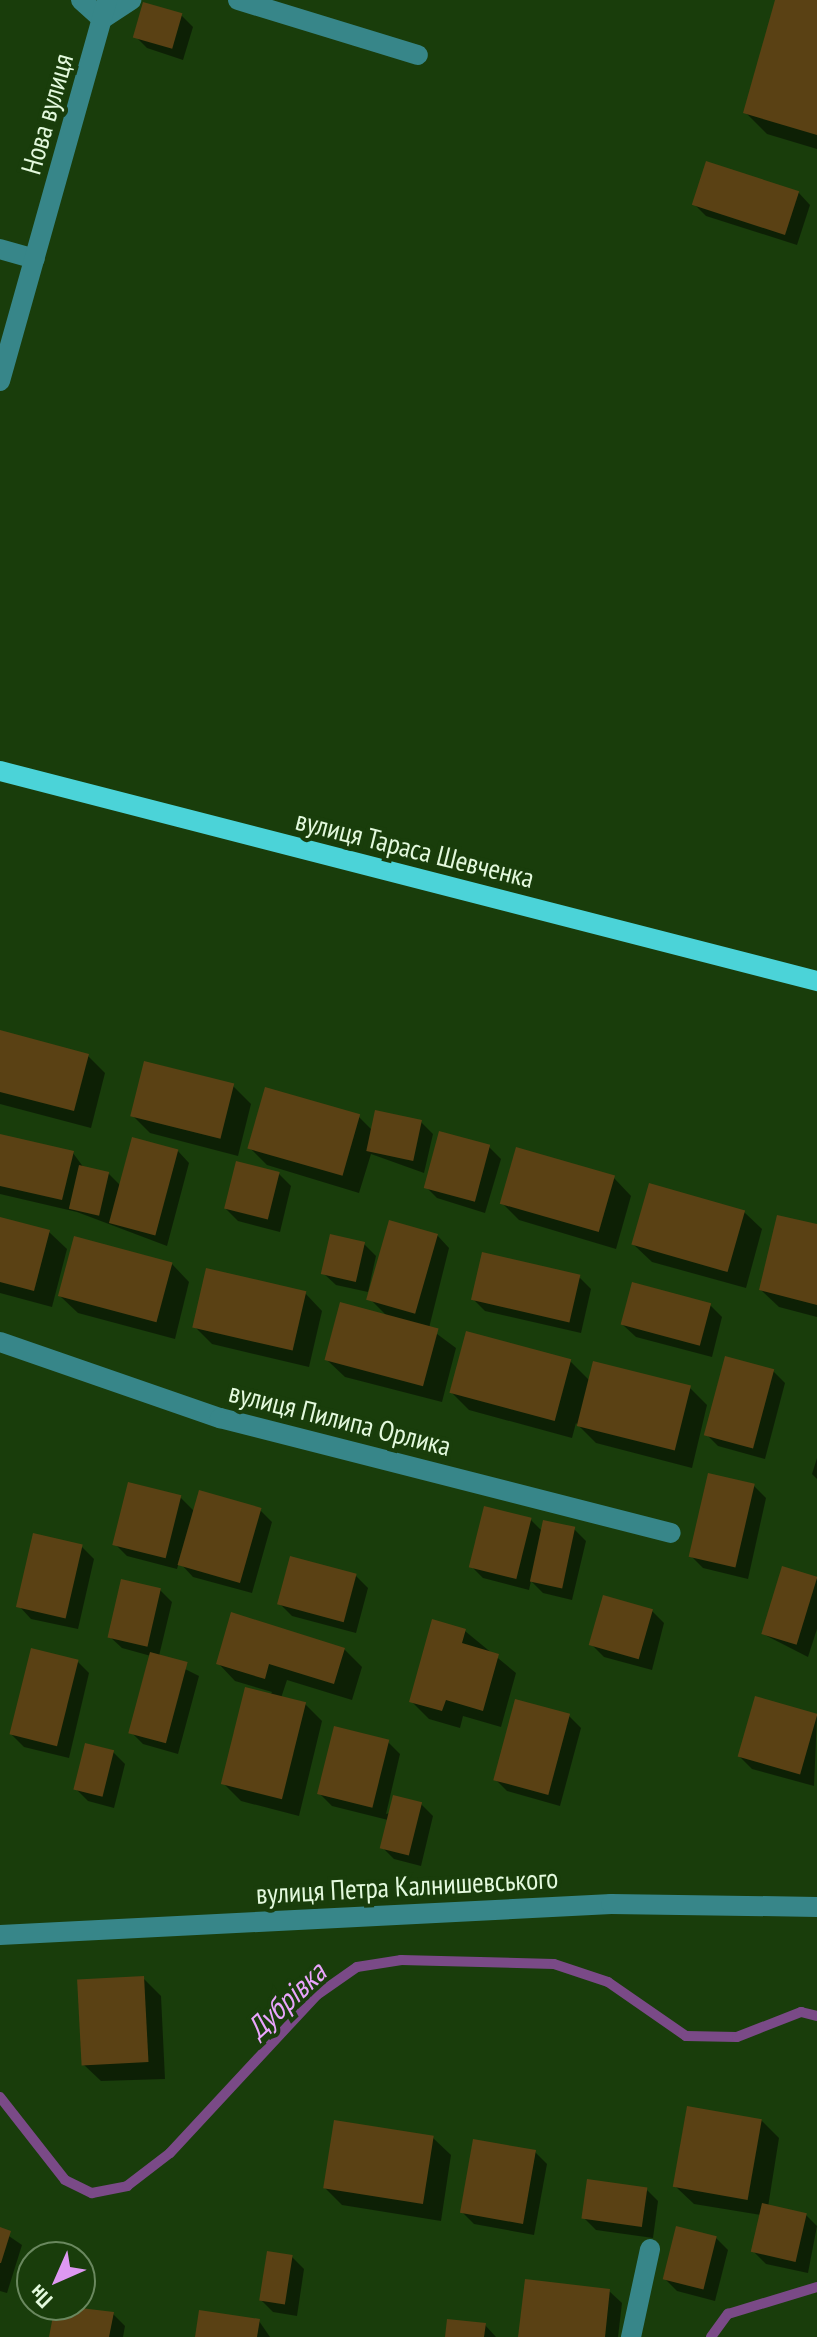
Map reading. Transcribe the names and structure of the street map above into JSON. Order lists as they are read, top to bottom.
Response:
{
  "streets": {
    "main road": ["вулиця Тараса Шевченка"],
    "street": ["Нова вулиця", "вулиця Пилипа Орлика", "вулиця Петра Калнишевського"]
  },
  "water": ["Дубрівка"],
  "north": "bottom left"
}
